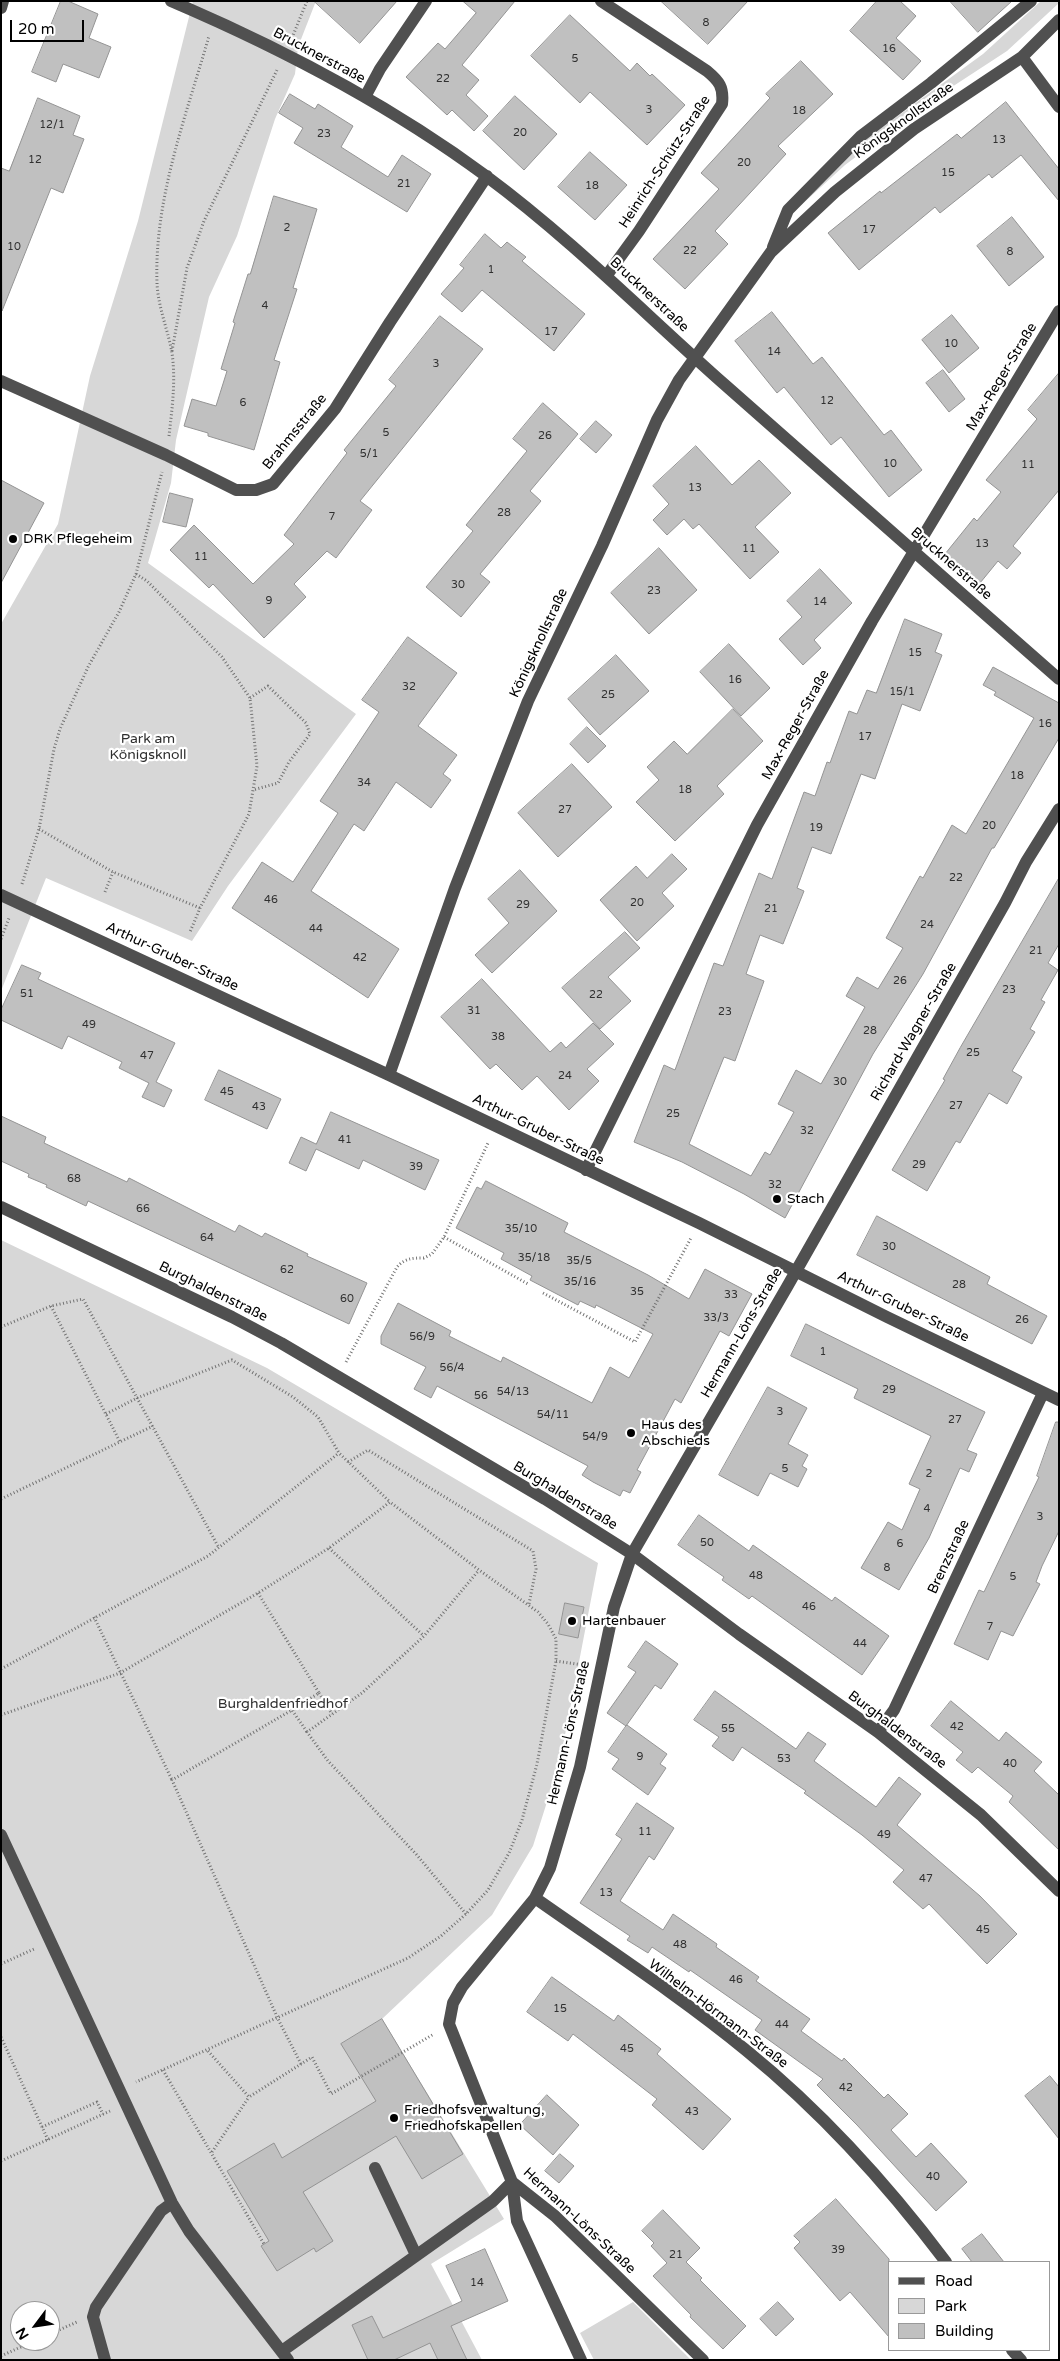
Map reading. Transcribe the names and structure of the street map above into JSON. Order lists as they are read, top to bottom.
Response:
{
  "streets": {
    "street": [
      "Brucknerstraße",
      "Königsknollstraße",
      "Heinrich-Schütz-Straße",
      "Max-Reger-Straße",
      "Brahmsstraße",
      "Arthur-Gruber-Straße",
      "Richard-Wagner-Straße",
      "Burghaldenstraße",
      "Hermann-Löns-Straße",
      "Brenzstraße",
      "Wilhelm-Hörmann-Straße"
    ]
  },
  "crossings": [
    ["Brucknerstraße", "Königsknollstraße"],
    ["Brucknerstraße", "Heinrich-Schütz-Straße"],
    ["Brucknerstraße", "Max-Reger-Straße"],
    ["Brucknerstraße", "Brahmsstraße"],
    ["Königsknollstraße", "Arthur-Gruber-Straße"],
    ["Max-Reger-Straße", "Arthur-Gruber-Straße"],
    ["Arthur-Gruber-Straße", "Richard-Wagner-Straße"],
    ["Arthur-Gruber-Straße", "Hermann-Löns-Straße"],
    ["Arthur-Gruber-Straße", "Brenzstraße"],
    ["Richard-Wagner-Straße", "Hermann-Löns-Straße"],
    ["Burghaldenstraße", "Hermann-Löns-Straße"],
    ["Burghaldenstraße", "Brenzstraße"],
    ["Hermann-Löns-Straße", "Wilhelm-Hörmann-Straße"]
  ],
  "parks": ["Park am Königsknoll", "Burghaldenfriedhof"],
  "places": [
    "DRK Pflegeheim",
    "Stach",
    "Haus des Abschieds",
    "Hartenbauer",
    "Friedhofsverwaltung, Friedhofskapellen"
  ],
  "house_numbers": [
    "8",
    "16",
    "5",
    "22",
    "3",
    "18",
    "12/1",
    "20",
    "23",
    "13",
    "12",
    "20",
    "15",
    "21",
    "18",
    "2",
    "17",
    "10",
    "22",
    "8",
    "1",
    "4",
    "17",
    "10",
    "14",
    "3",
    "12",
    "6",
    "5",
    "26",
    "5/1",
    "10",
    "11",
    "13",
    "28",
    "7",
    "13",
    "11",
    "11",
    "30",
    "23",
    "9",
    "14",
    "15",
    "16",
    "32",
    "15/1",
    "25",
    "16",
    "17",
    "18",
    "34",
    "18",
    "27",
    "20",
    "19",
    "22",
    "46",
    "20",
    "29",
    "21",
    "24",
    "44",
    "21",
    "42",
    "26",
    "23",
    "51",
    "22",
    "31",
    "23",
    "49",
    "28",
    "38",
    "25",
    "47",
    "24",
    "30",
    "45",
    "27",
    "43",
    "25",
    "32",
    "41",
    "29",
    "39",
    "68",
    "32",
    "66",
    "35/10",
    "64",
    "30",
    "35/18",
    "35/5",
    "62",
    "35/16",
    "28",
    "35",
    "33",
    "60",
    "33/3",
    "26",
    "56/9",
    "1",
    "56/4",
    "29",
    "54/13",
    "56",
    "3",
    "54/11",
    "27",
    "54/9",
    "5",
    "2",
    "4",
    "3",
    "50",
    "6",
    "8",
    "48",
    "5",
    "46",
    "7",
    "44",
    "42",
    "55",
    "9",
    "53",
    "40",
    "11",
    "49",
    "47",
    "13",
    "45",
    "48",
    "46",
    "15",
    "44",
    "45",
    "42",
    "43",
    "40",
    "39",
    "21",
    "14"
  ],
  "legend": ["Road", "Park", "Building"],
  "scale_bar": "20 m",
  "north": "bottom left"
}
